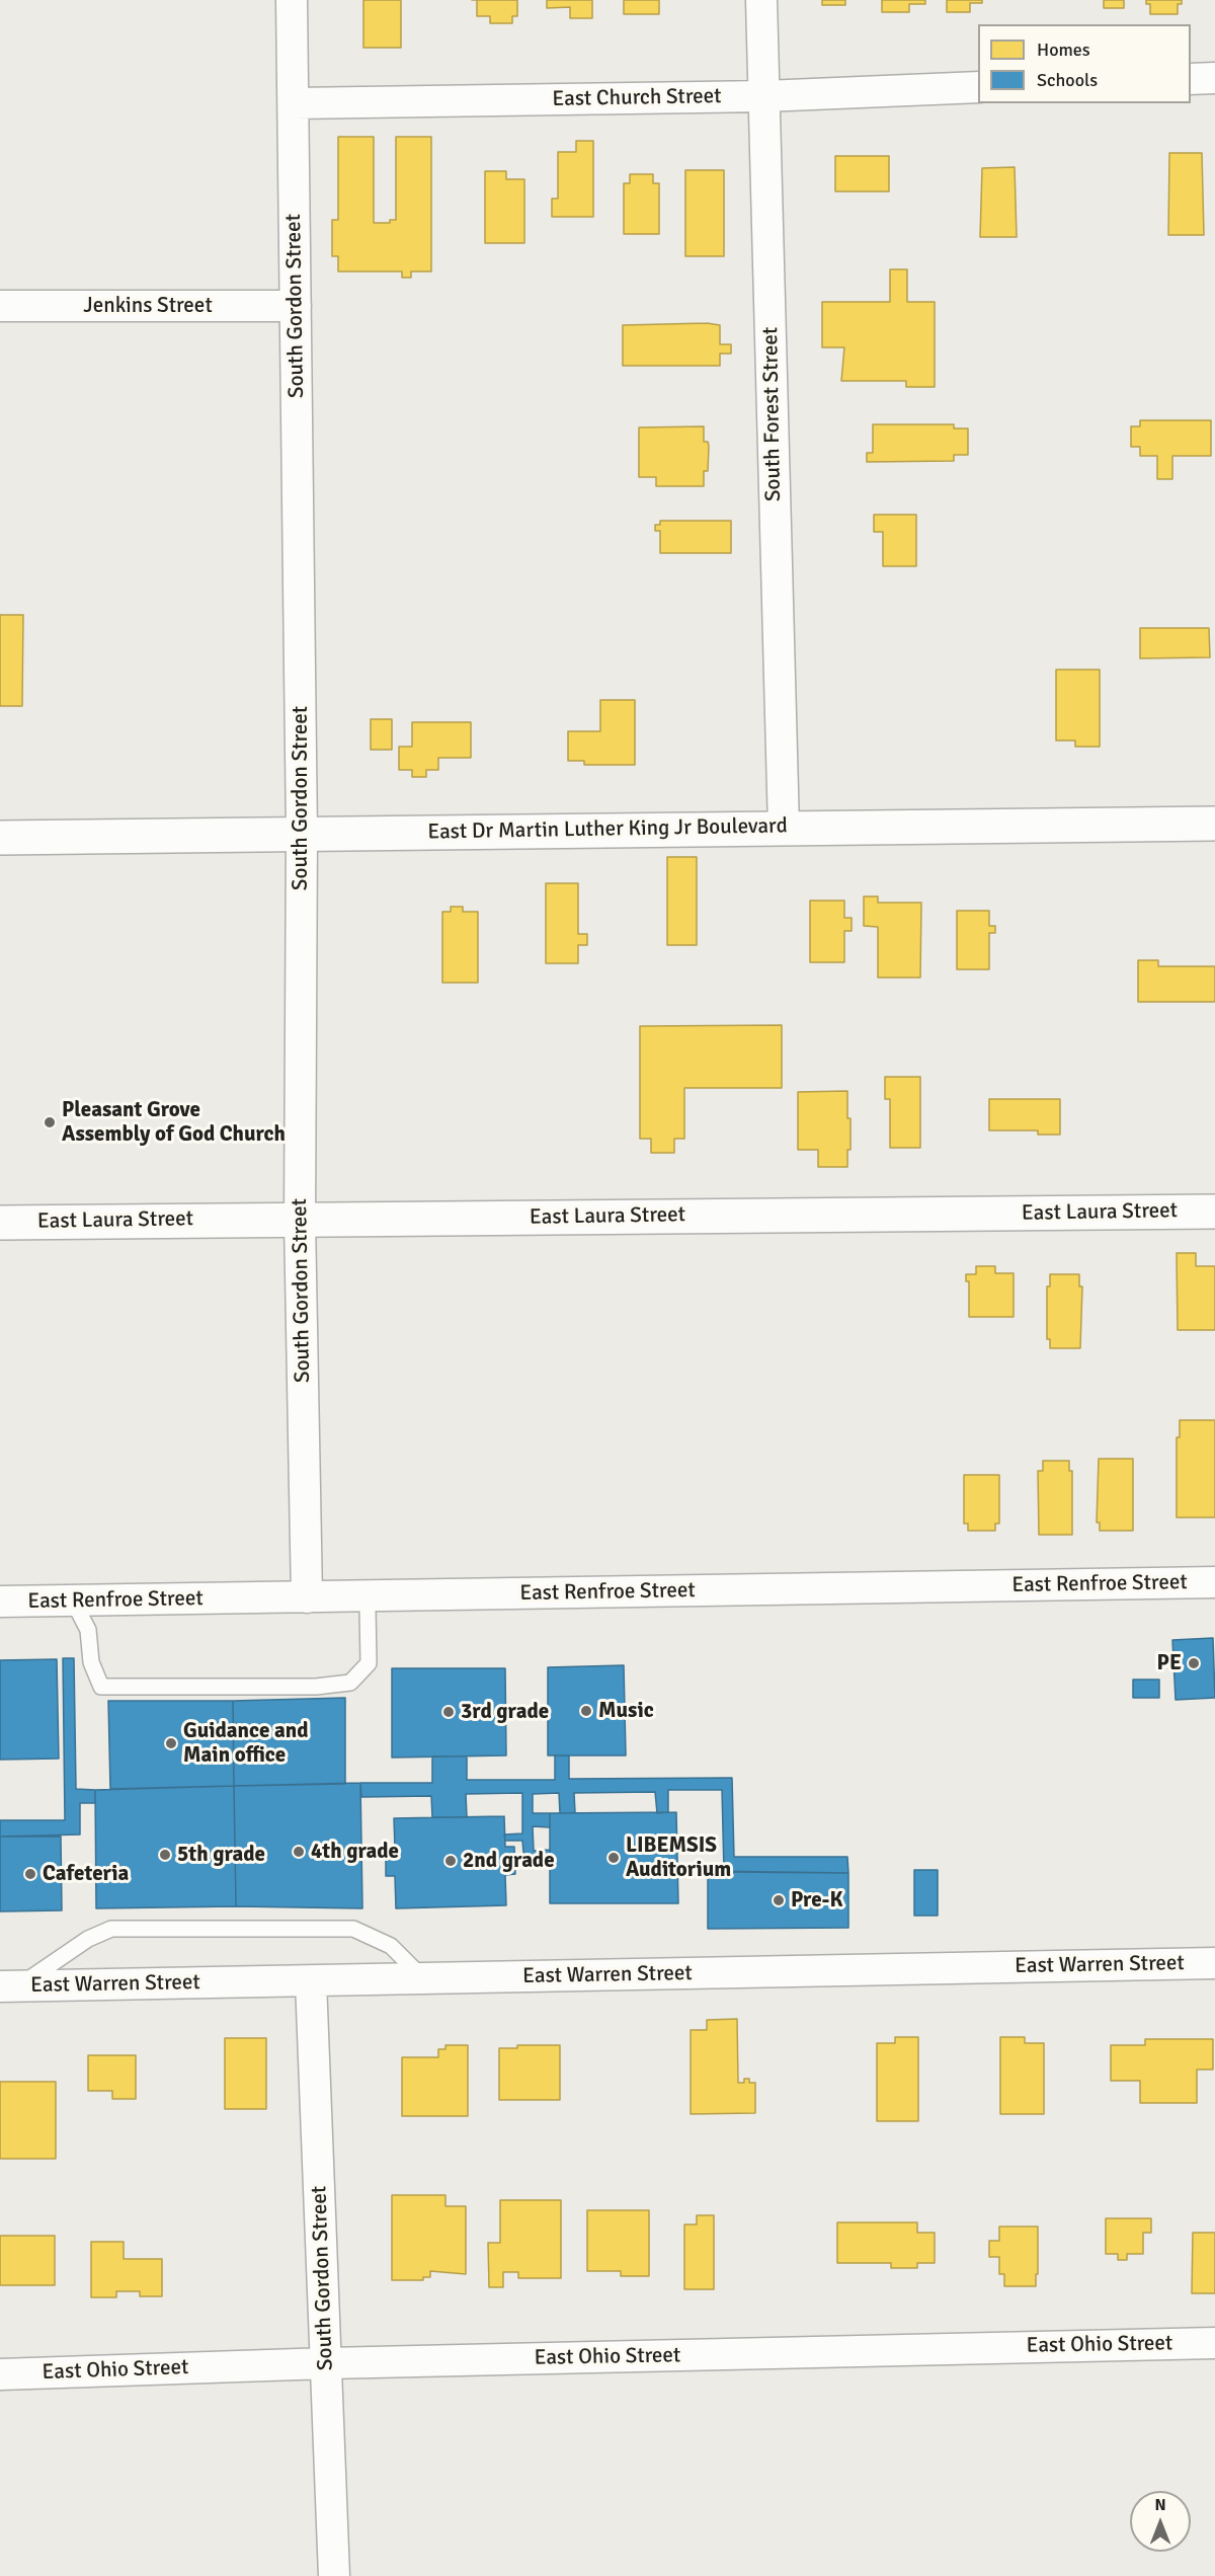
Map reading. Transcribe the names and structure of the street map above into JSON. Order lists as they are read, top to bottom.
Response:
{
  "streets": {
    "street": [
      "East Church Street",
      "Jenkins Street",
      "South Gordon Street",
      "South Forest Street",
      "East Dr Martin Luther King Jr Boulevard",
      "East Laura Street",
      "East Renfroe Street",
      "East Warren Street",
      "East Ohio Street"
    ]
  },
  "crossings": [
    ["East Church Street", "South Gordon Street"],
    ["East Church Street", "South Forest Street"],
    ["Jenkins Street", "South Gordon Street"],
    ["South Gordon Street", "East Dr Martin Luther King Jr Boulevard"],
    ["South Gordon Street", "East Laura Street"],
    ["South Gordon Street", "East Renfroe Street"],
    ["South Gordon Street", "East Warren Street"],
    ["South Gordon Street", "East Ohio Street"],
    ["South Forest Street", "East Dr Martin Luther King Jr Boulevard"]
  ],
  "places": [
    "Pleasant Grove Assembly of God Church",
    "PE",
    "Music",
    "3rd grade",
    "Guidance and Main office",
    "4th grade",
    "5th grade",
    "LIBEMSIS Auditorium",
    "2nd grade",
    "Cafeteria",
    "Pre-K"
  ],
  "legend": ["Homes", "Schools"],
  "north": "top"
}
